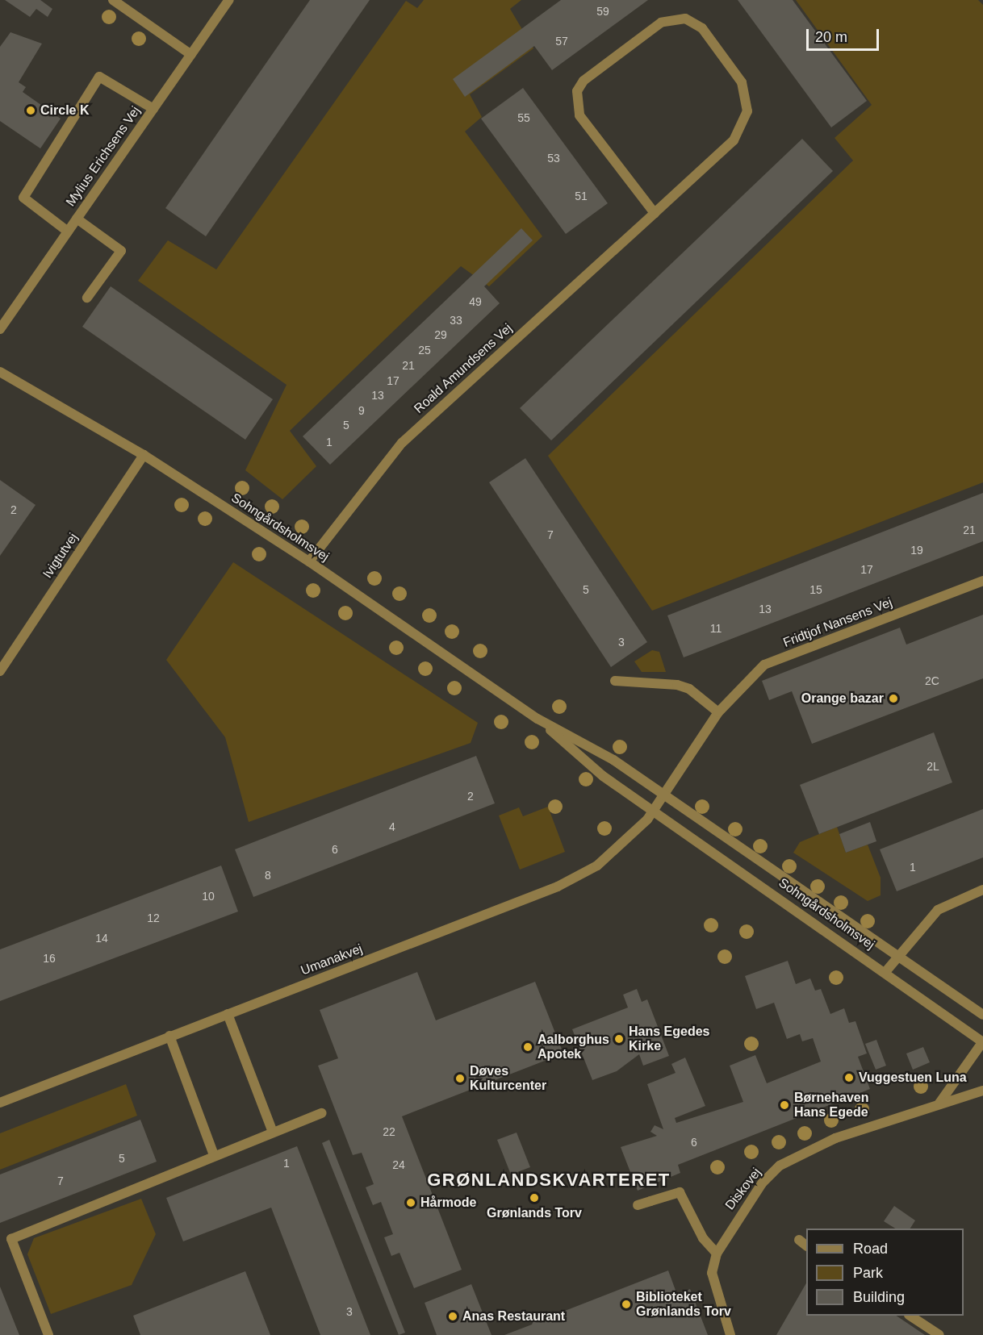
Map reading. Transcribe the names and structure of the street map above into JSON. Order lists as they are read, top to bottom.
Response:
{
  "streets": {
    "street": [
      "Mylius Erichsens Vej",
      "Roald Amundsens Vej",
      "Sohngårdsholmsvej",
      "Ivigtutvej",
      "Fridtjof Nansens Vej",
      "Umanakvej",
      "Diskovej"
    ]
  },
  "crossings": [
    ["Roald Amundsens Vej", "Sohngårdsholmsvej"],
    ["Sohngårdsholmsvej", "Ivigtutvej"],
    ["Sohngårdsholmsvej", "Fridtjof Nansens Vej"],
    ["Sohngårdsholmsvej", "Umanakvej"]
  ],
  "districts": ["GRØNLANDSKVARTERET"],
  "places": [
    "Circle K",
    "Orange bazar",
    "Hans Egedes Kirke",
    "Aalborghus Apotek",
    "Vuggestuen Luna",
    "Døves Kulturcenter",
    "Børnehaven Hans Egede",
    "Grønlands Torv",
    "Hårmode",
    "Biblioteket Grønlands Torv",
    "Anas Restaurant"
  ],
  "house_numbers": [
    "59",
    "57",
    "55",
    "53",
    "51",
    "49",
    "33",
    "29",
    "25",
    "21",
    "17",
    "13",
    "9",
    "5",
    "1",
    "2",
    "21",
    "7",
    "19",
    "17",
    "5",
    "15",
    "13",
    "11",
    "3",
    "2C",
    "2L",
    "2",
    "4",
    "6",
    "1",
    "8",
    "10",
    "12",
    "14",
    "16",
    "22",
    "6",
    "5",
    "1",
    "24",
    "7",
    "3"
  ],
  "legend": ["Road", "Park", "Building"],
  "scale_bar": "20 m"
}
